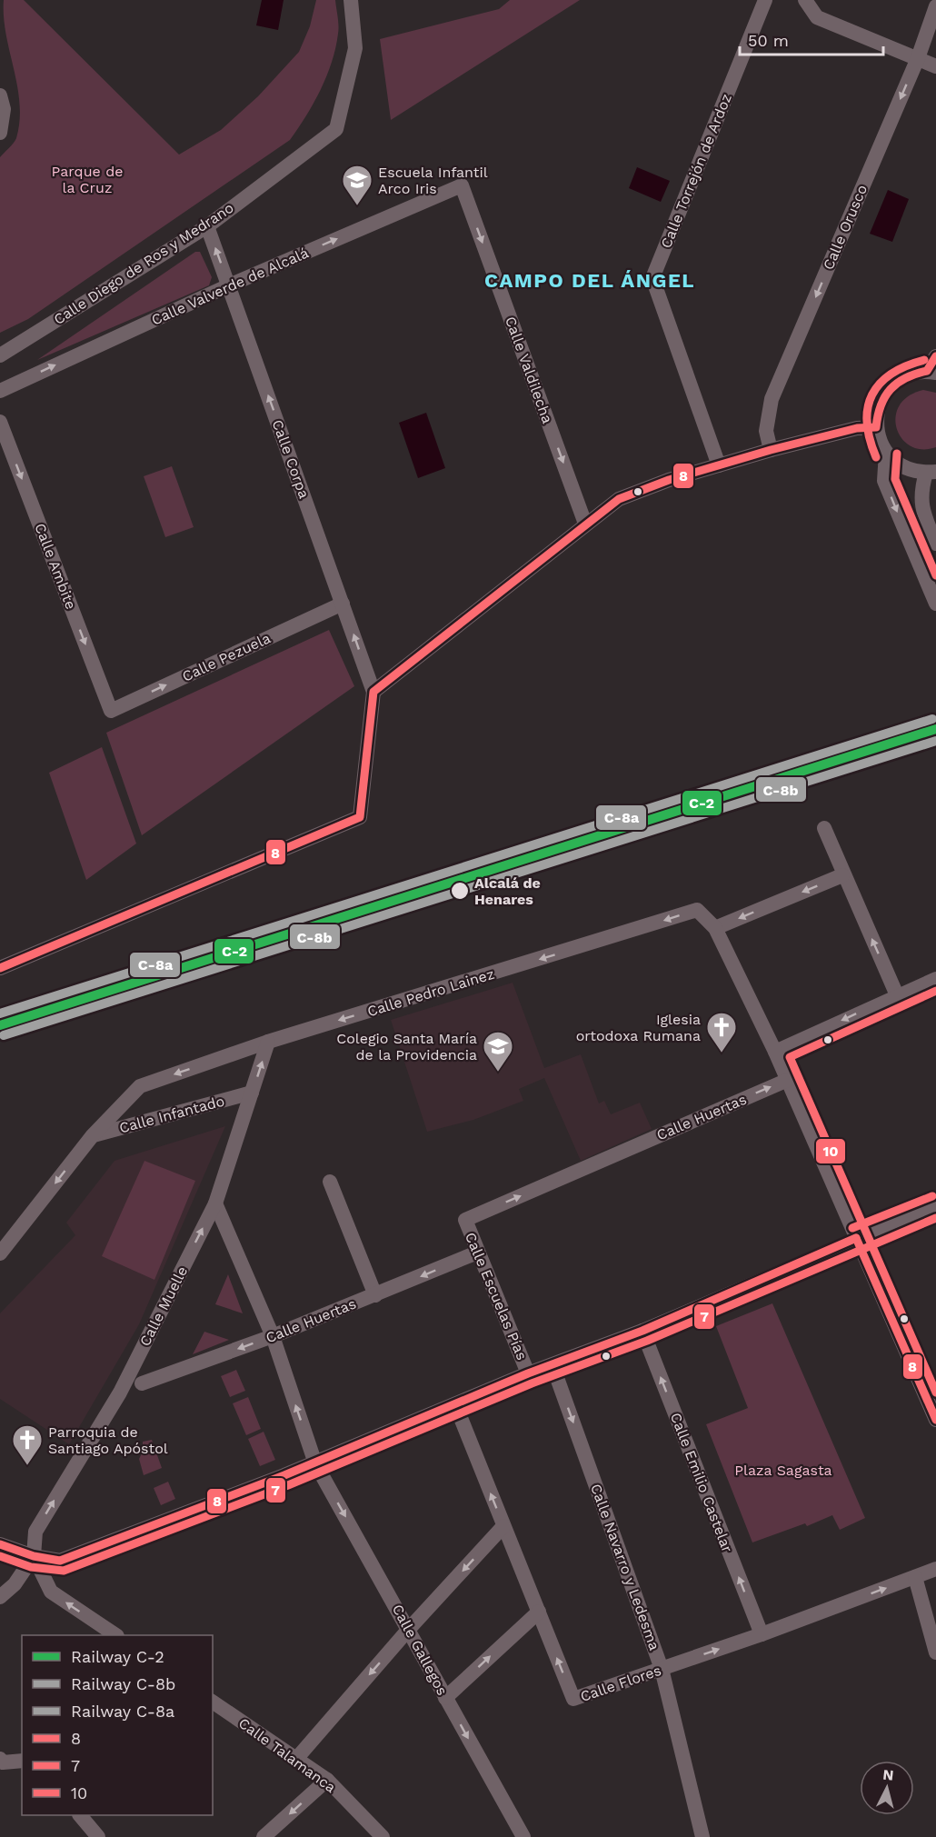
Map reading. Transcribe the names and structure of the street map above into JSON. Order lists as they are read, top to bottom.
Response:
{
  "streets": {
    "street": [
      "Calle Torrejón de Ardoz",
      "Calle Orusco",
      "Calle Diego de Ros y Medrano",
      "Calle Valverde de Alcalá",
      "Calle Valdilecha",
      "Calle Corpa",
      "Calle Ambite",
      "Calle Pezuela",
      "Calle Pedro Lainez",
      "Calle Infantado",
      "Calle Huertas",
      "Calle Escuelas Pías",
      "Calle Muelle",
      "Calle Emilio Castelar",
      "Calle Navarro y Ledesma",
      "Calle Gallegos",
      "Calle Flores",
      "Calle Talamanca"
    ]
  },
  "crossings": [
    ["Calle Diego de Ros y Medrano", "Calle Corpa"],
    ["Calle Valverde de Alcalá", "Calle Valdilecha"],
    ["Calle Valverde de Alcalá", "Calle Corpa"],
    ["Calle Corpa", "Calle Pezuela"],
    ["Calle Ambite", "Calle Pezuela"],
    ["Calle Pedro Lainez", "Calle Infantado"],
    ["Calle Pedro Lainez", "Calle Muelle"],
    ["Calle Infantado", "Calle Muelle"],
    ["Calle Huertas", "Calle Escuelas Pías"],
    ["Calle Huertas", "Calle Gallegos"],
    ["Calle Muelle", "Calle Gallegos"],
    ["Calle Emilio Castelar", "Calle Flores"],
    ["Calle Navarro y Ledesma", "Calle Flores"]
  ],
  "one_way": [
    "Calle Orusco",
    "Calle Valverde de Alcalá",
    "Calle Valdilecha",
    "Calle Corpa",
    "Calle Ambite",
    "Calle Pezuela",
    "Calle Pedro Lainez",
    "Calle Infantado",
    "Calle Muelle",
    "Calle Emilio Castelar",
    "Calle Navarro y Ledesma"
  ],
  "districts": ["CAMPO DEL ÁNGEL"],
  "parks": ["Parque de la Cruz", "Plaza Sagasta"],
  "places": {
    "school or university": ["Escuela Infantil Arco Iris", "Colegio Santa María de la Providencia"],
    "other": ["Alcalá de Henares"],
    "church": ["Iglesia ortodoxa Rumana", "Parroquia de Santiago Apóstol"]
  },
  "lines": [
    "transit line 8",
    "transit line 10",
    "rail line C-8a",
    "rail line C-2",
    "rail line C-8b",
    "transit line 7"
  ],
  "legend": [
    "Railway C-2",
    "Railway C-8b",
    "Railway C-8a",
    "8",
    "7",
    "10"
  ],
  "scale_bar": "50 m",
  "north": "top"
}
